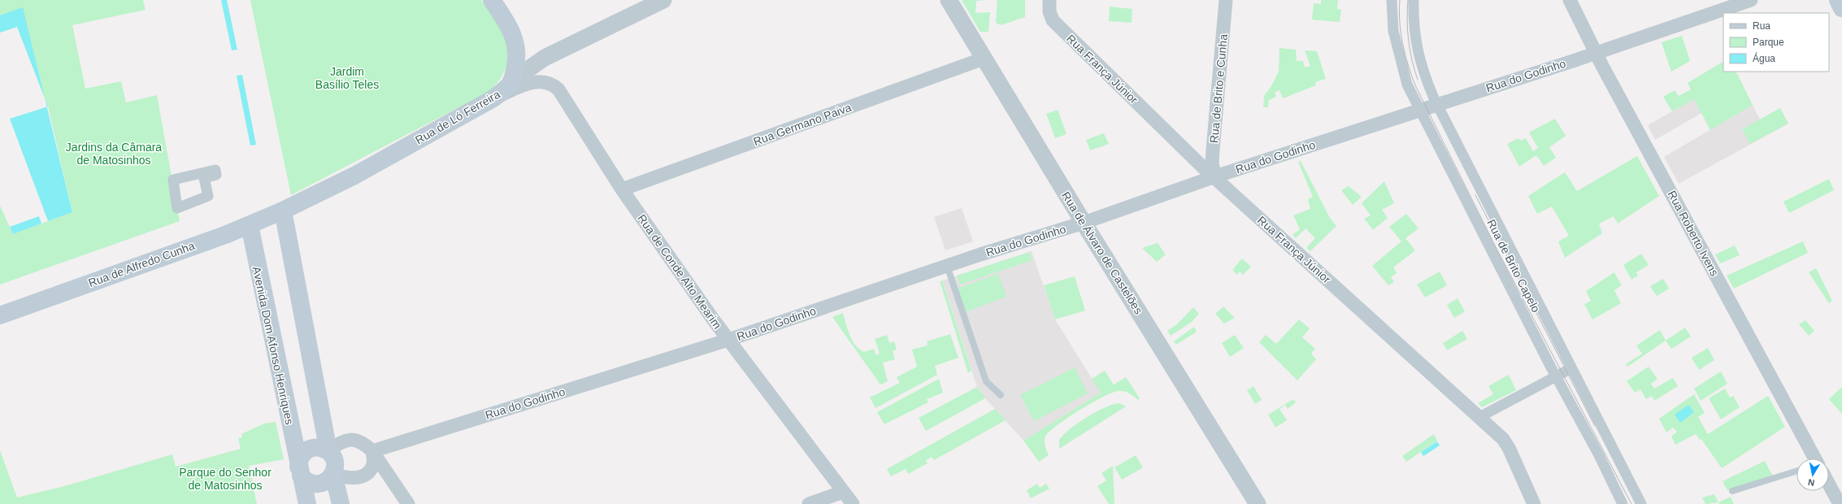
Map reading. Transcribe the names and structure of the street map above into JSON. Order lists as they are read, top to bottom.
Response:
{
  "streets": {
    "main road": ["Rua de Ló Ferreira", "Rua de Alfredo Cunha", "Avenida Dom Afonso Henriques"],
    "street": [
      "Rua França Júnior",
      "Rua do Godinho",
      "Rua de Brito e Cunha",
      "Rua Germano Paiva",
      "Rua Roberto Ivens",
      "Rua de Álvaro de Castelões",
      "Rua de Brito Capelo",
      "Rua de Conde Alto Mearim"
    ]
  },
  "crossings": [
    ["Rua França Júnior", "Rua do Godinho"],
    ["Rua França Júnior", "Rua de Brito e Cunha"],
    ["Rua do Godinho", "Rua de Brito e Cunha"],
    ["Rua do Godinho", "Rua Roberto Ivens"],
    ["Rua do Godinho", "Rua de Álvaro de Castelões"],
    ["Rua do Godinho", "Rua de Brito Capelo"],
    ["Rua do Godinho", "Rua de Conde Alto Mearim"],
    ["Rua de Ló Ferreira", "Rua de Alfredo Cunha"],
    ["Rua de Ló Ferreira", "Rua de Conde Alto Mearim"],
    ["Rua Germano Paiva", "Rua de Álvaro de Castelões"],
    ["Rua Germano Paiva", "Rua de Conde Alto Mearim"],
    ["Rua de Alfredo Cunha", "Avenida Dom Afonso Henriques"]
  ],
  "parks": ["Jardim Basílio Teles", "Jardins da Câmara de Matosinhos", "Parque do Senhor de Matosinhos"],
  "legend": ["Rua", "Parque", "Água"],
  "north": "bottom"
}
